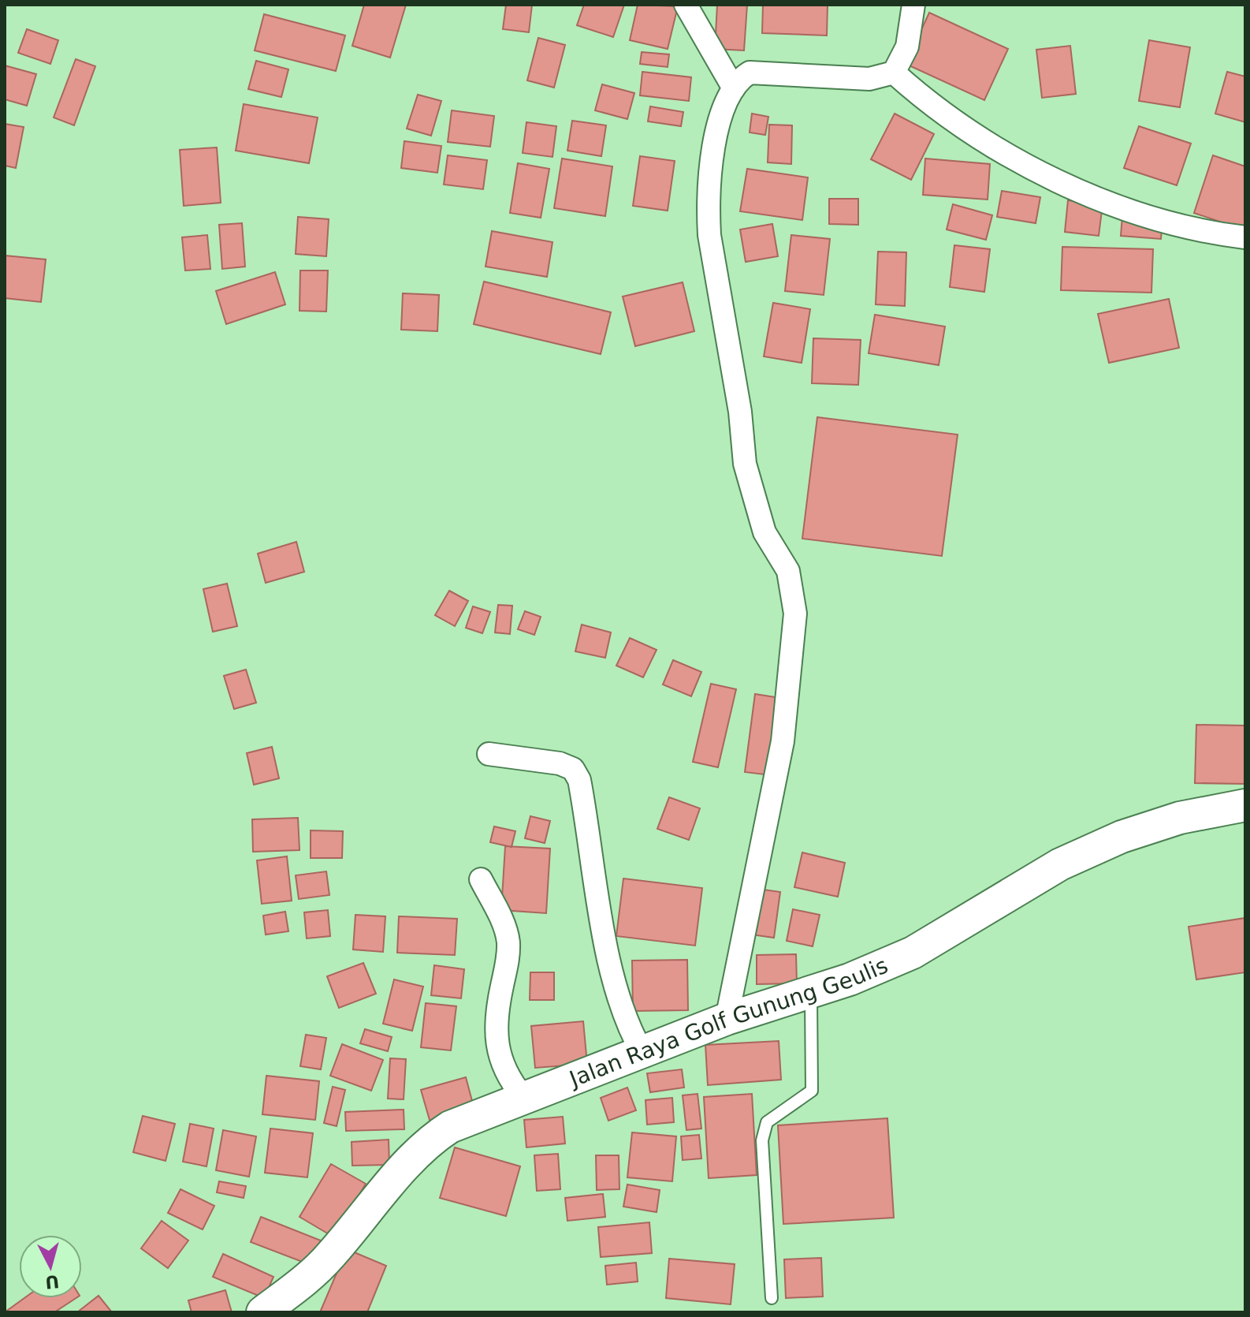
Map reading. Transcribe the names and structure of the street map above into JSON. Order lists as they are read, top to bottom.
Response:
{
  "streets": {
    "main road": ["Jalan Raya Golf Gunung Geulis"]
  },
  "north": "bottom"
}
